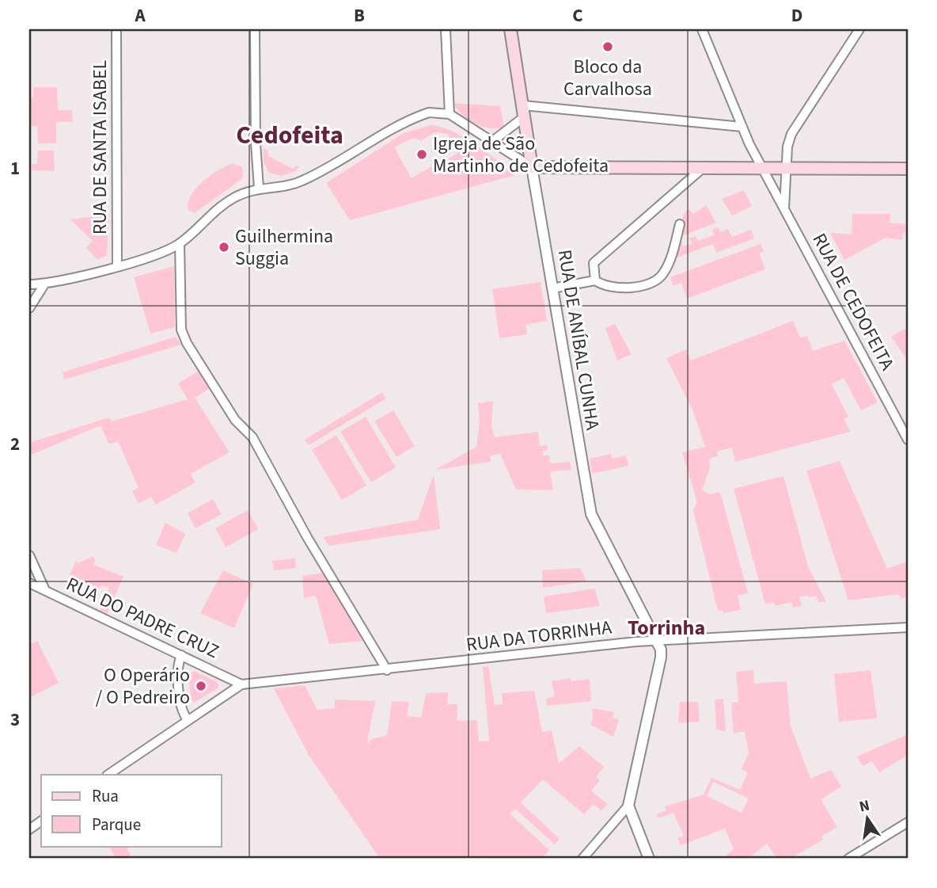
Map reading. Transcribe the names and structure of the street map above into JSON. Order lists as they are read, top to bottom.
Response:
{
  "streets": {
    "main road": ["RUA DE ANÍBAL CUNHA"],
    "street": [
      "RUA DE SANTA ISABEL",
      "RUA DE CEDOFEITA",
      "RUA DO PADRE CRUZ",
      "RUA DA TORRINHA"
    ]
  },
  "crossings": [
    ["RUA DE ANÍBAL CUNHA", "RUA DA TORRINHA"],
    ["RUA DO PADRE CRUZ", "RUA DA TORRINHA"]
  ],
  "districts": ["Cedofeita", "Torrinha"],
  "places": [
    "Bloco da Carvalhosa",
    "Igreja de São Martinho de Cedofeita",
    "Guilhermina Suggia",
    "O Operário / O Pedreiro"
  ],
  "legend": ["Rua", "Parque"],
  "north": "top",
  "grid": {
    "columns": [
      "A",
      "B",
      "C",
      "D"
    ],
    "rows": ["1", "2", "3"]
  }
}
